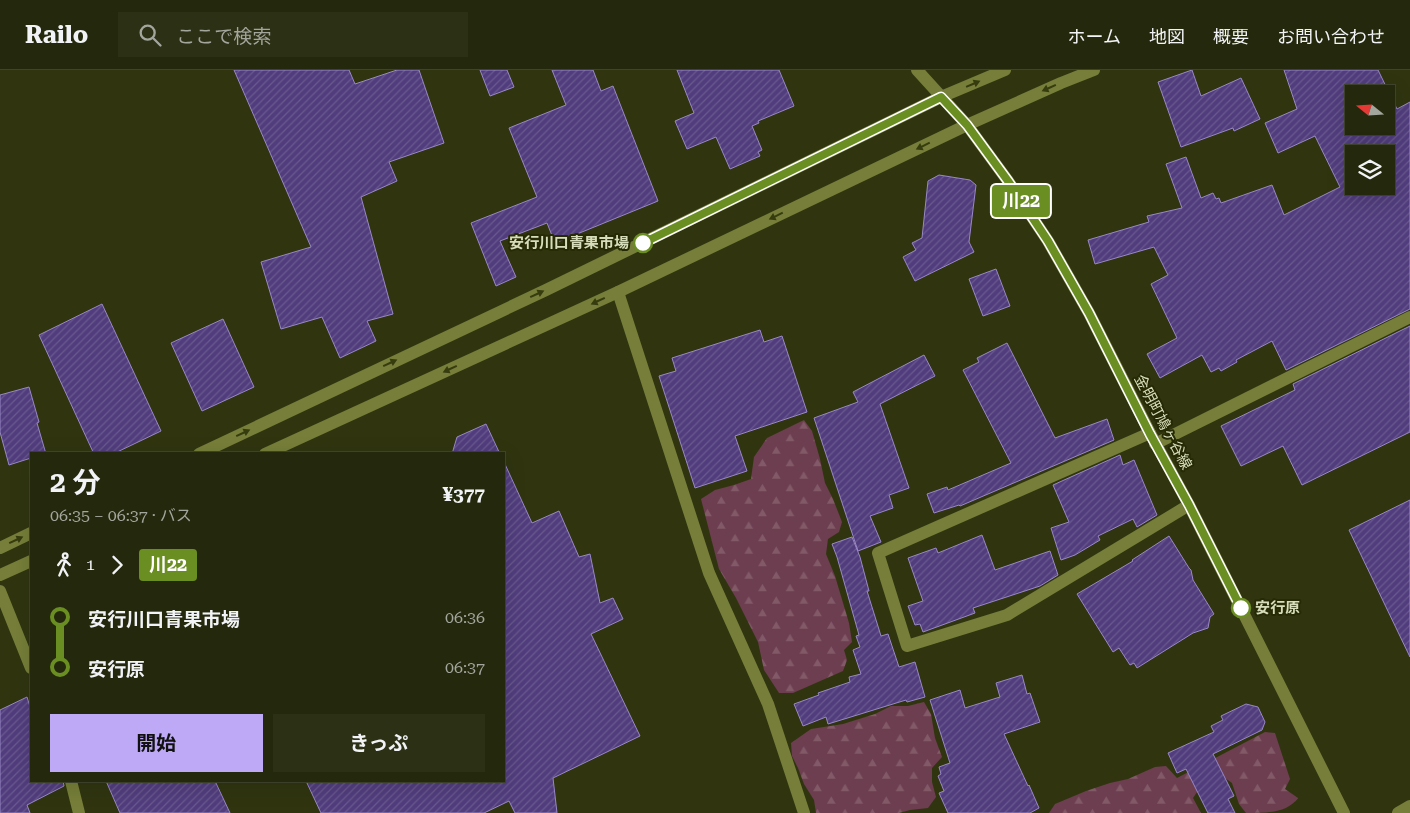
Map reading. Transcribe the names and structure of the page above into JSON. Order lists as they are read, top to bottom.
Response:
{
  "streets": {
    "street": ["金明町鳩ヶ谷線"]
  },
  "places": ["安行川口青果市場", "安行原"],
  "lines": ["bus line 川22"],
  "north": "left",
  "page": {
    "header": "Railo",
    "search": "ここで検索",
    "nav": [
      "ホーム",
      "地図",
      "概要",
      "お問い合わせ"
    ],
    "on_map": "川22",
    "heading": ["2 分", "06:35 – 06:37 · バス", "¥377"],
    "legs": ["1", "川22"],
    "list": [
      {
        "name": "安行川口青果市場",
        "value": "06:36"
      },
      {
        "name": "安行原",
        "value": "06:37"
      }
    ],
    "buttons": ["開始", "きっぷ"]
  }
}
